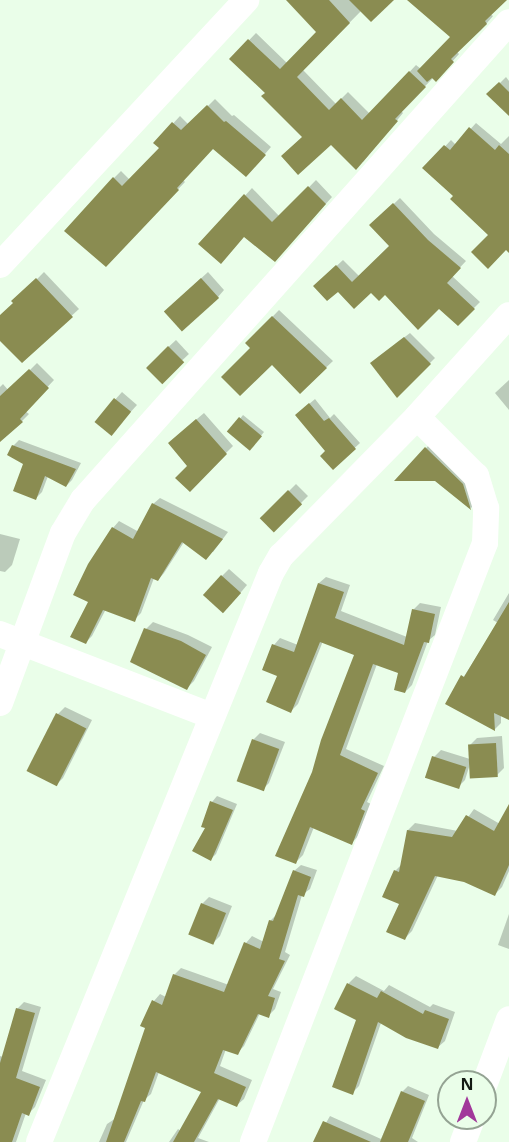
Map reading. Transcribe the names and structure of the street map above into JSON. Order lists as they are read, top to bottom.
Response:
{
  "north": "top"
}
